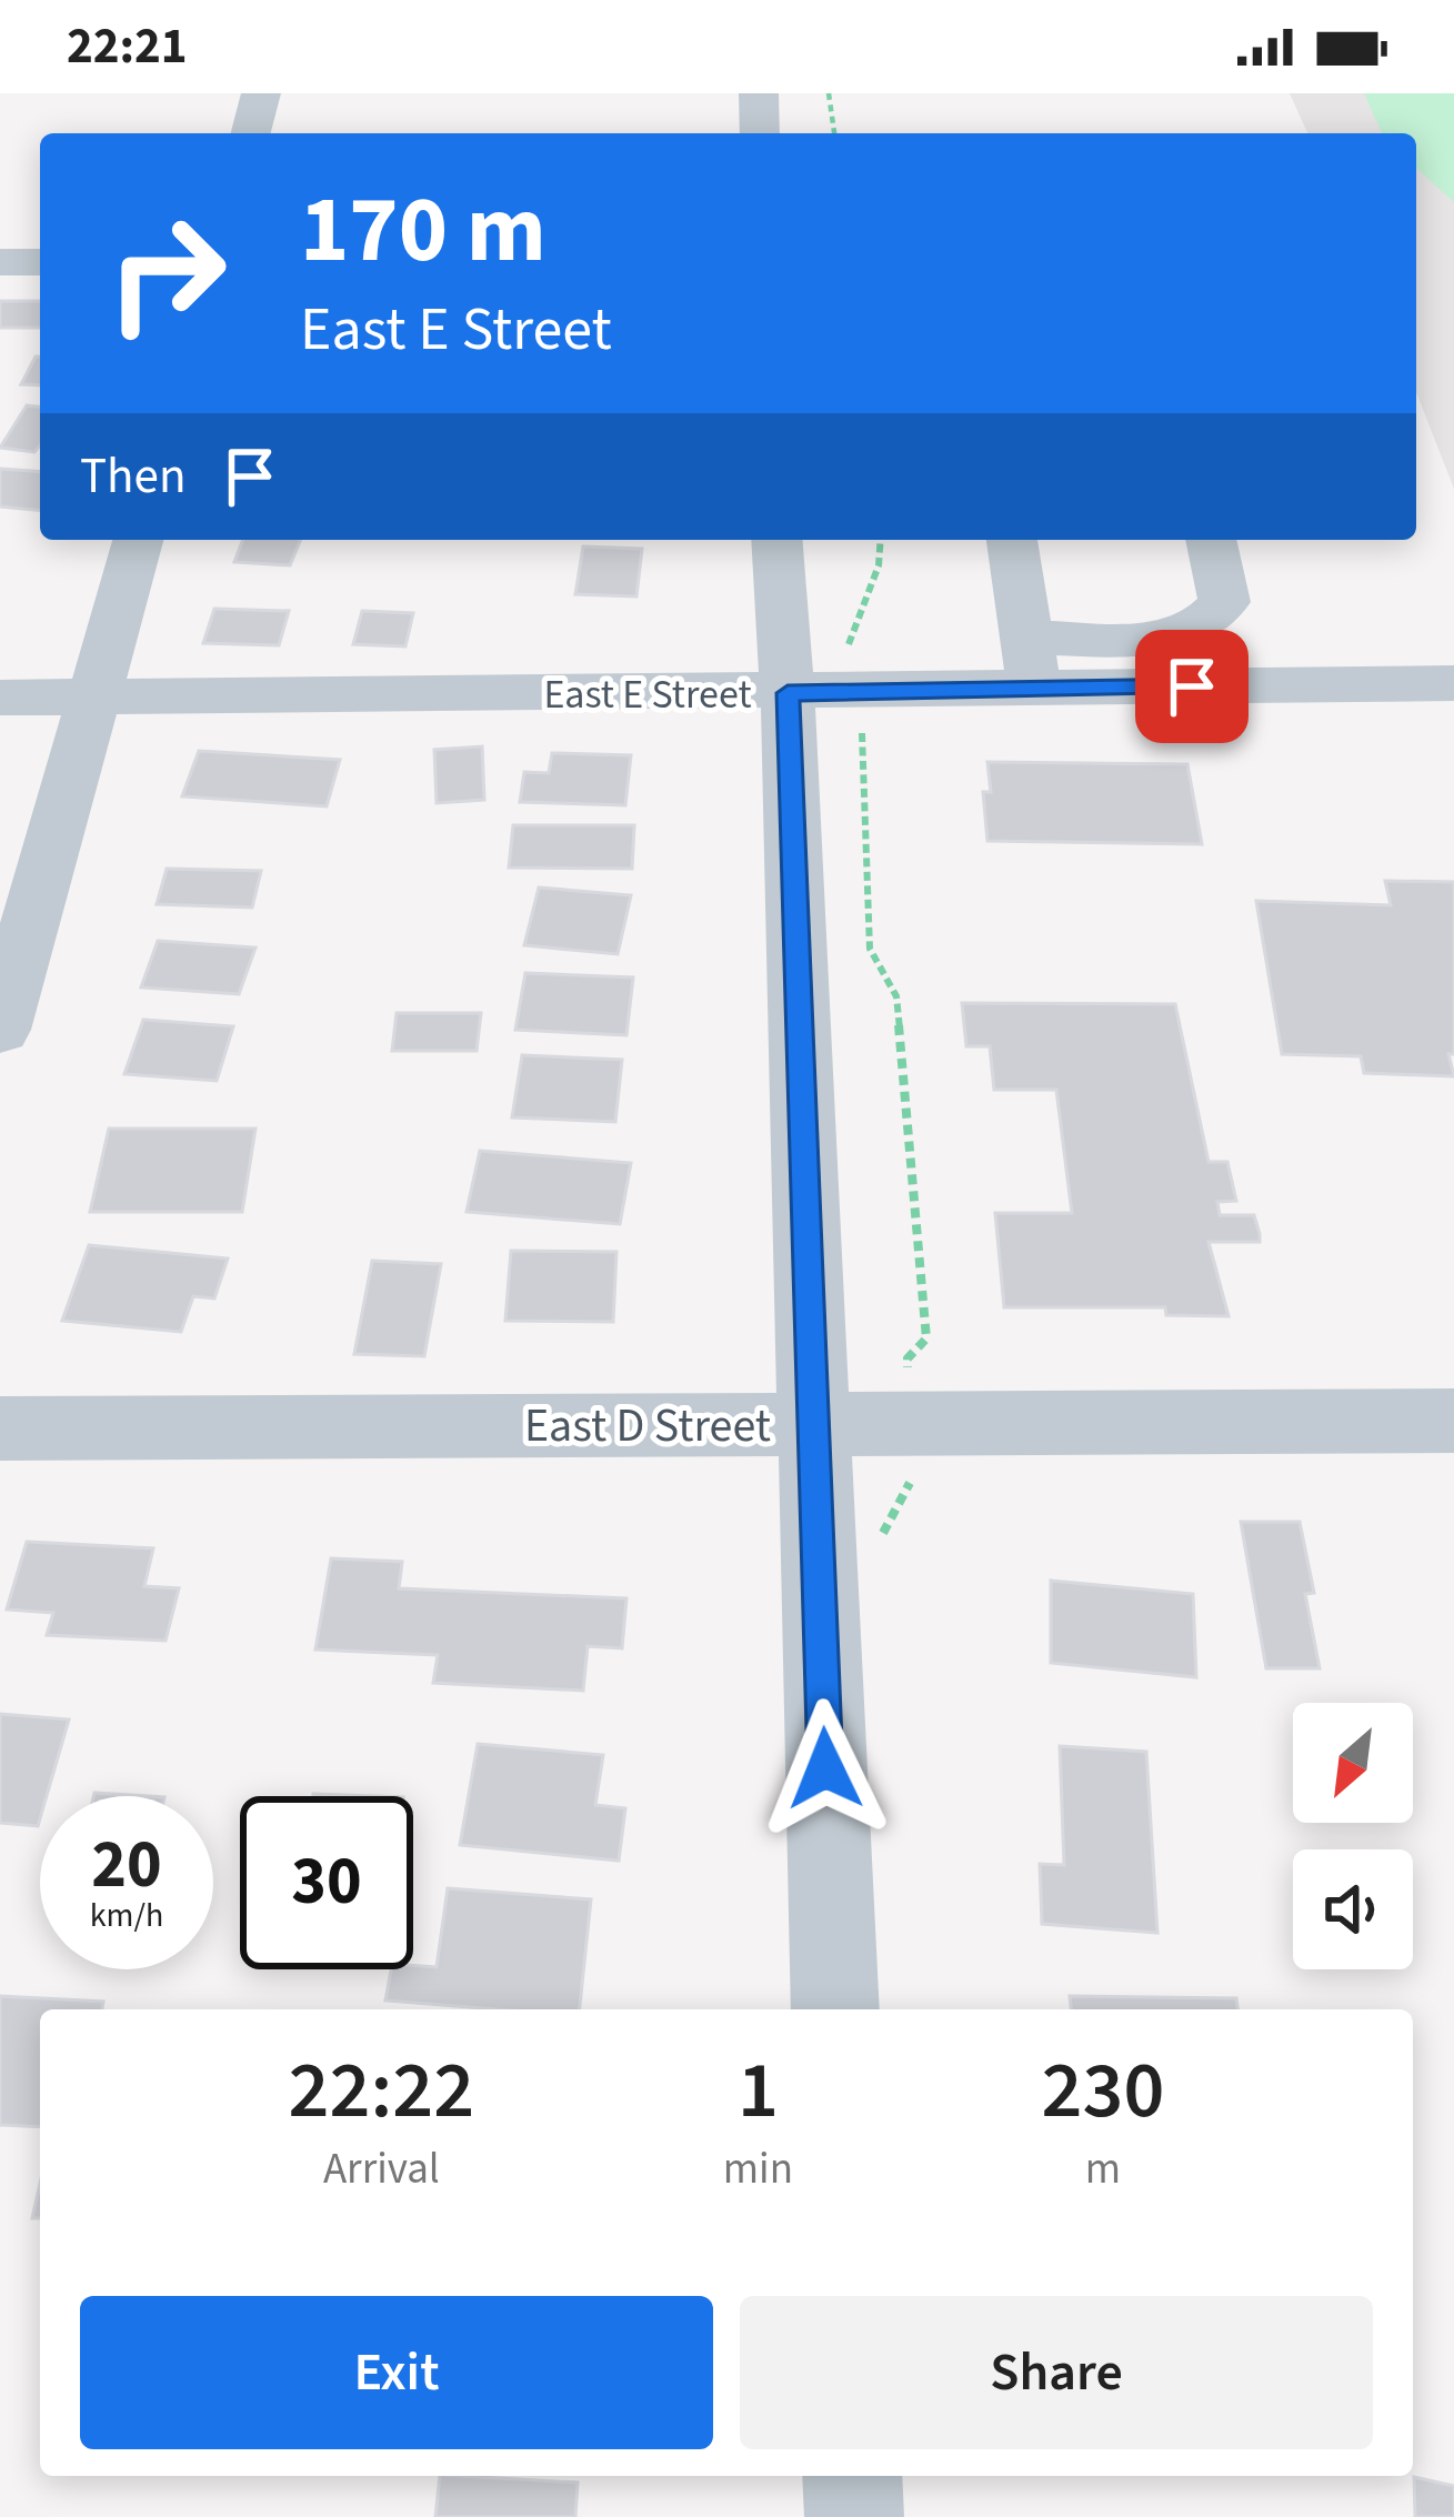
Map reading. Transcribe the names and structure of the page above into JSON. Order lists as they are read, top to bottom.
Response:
{
  "streets": {
    "street": ["East E Street", "East D Street"]
  },
  "north": "bottom left",
  "page": {
    "status": "22:21",
    "turn": ["170 m", "East E Street"],
    "then": "Then",
    "speed": "20 km/h",
    "limit": "30",
    "eta": [
      "22:22",
      "Arrival",
      "1",
      "min",
      "230",
      "m"
    ],
    "buttons": ["Exit", "Share"]
  }
}
